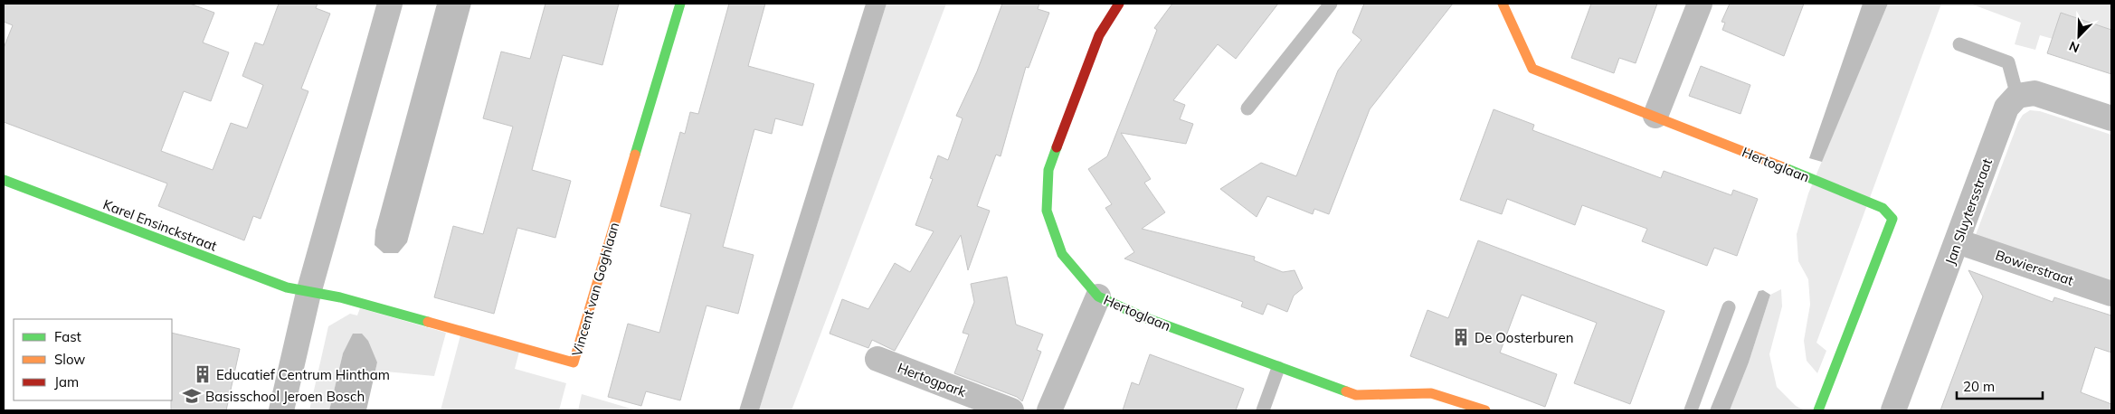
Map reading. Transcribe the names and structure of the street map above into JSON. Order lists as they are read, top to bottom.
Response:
{
  "streets": {
    "street": [
      "Hertoglaan",
      "Jan Sluytersstraat",
      "Karel Ensinckstraat",
      "Bowierstraat",
      "Vincent van Goghlaan",
      "Hertogpark"
    ]
  },
  "crossings": [
    ["Jan Sluytersstraat", "Bowierstraat"],
    ["Karel Ensinckstraat", "Vincent van Goghlaan"]
  ],
  "places": {
    "building": ["De Oosterburen", "Educatief Centrum Hintham"],
    "school or university": ["Basisschool Jeroen Bosch"]
  },
  "legend": ["Fast", "Slow", "Jam"],
  "scale_bar": "20 m",
  "north": "bottom left"
}
